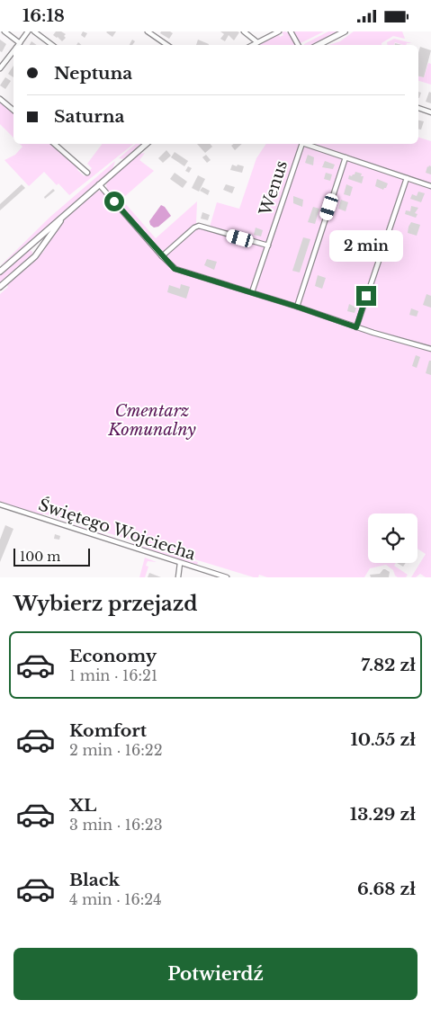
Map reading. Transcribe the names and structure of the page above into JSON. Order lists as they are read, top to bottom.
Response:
{
  "streets": {
    "street": ["Wenus", "Świętego Wojciecha"]
  },
  "parks": ["Cmentarz Komunalny"],
  "scale_bar": "100 m",
  "page": {
    "status": "16:18",
    "banner": ["Neptuna", "Saturna"],
    "bubble": "2 min",
    "scale": "100 m",
    "heading": "Wybierz przejazd",
    "list": [
      {
        "name": "Economy",
        "note": "1 min · 16:21",
        "value": "7.82 zł"
      },
      {
        "name": "Komfort",
        "note": "2 min · 16:22",
        "value": "10.55 zł"
      },
      {
        "name": "XL",
        "note": "3 min · 16:23",
        "value": "13.29 zł"
      },
      {
        "name": "Black",
        "note": "4 min · 16:24",
        "value": "6.68 zł"
      }
    ],
    "buttons": "Potwierdź"
  }
}
